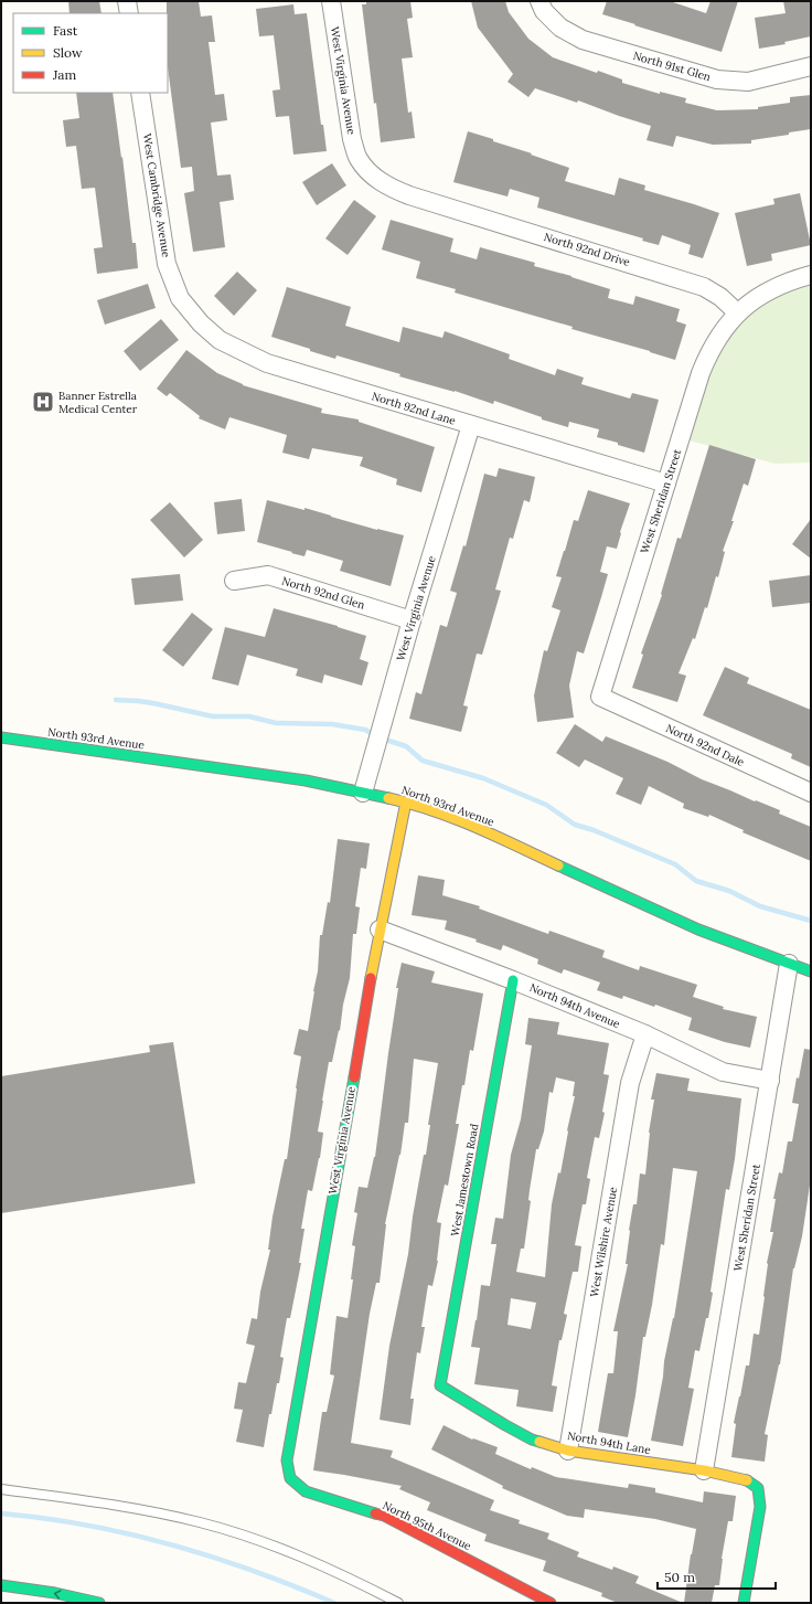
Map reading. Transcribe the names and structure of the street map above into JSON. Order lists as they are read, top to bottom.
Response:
{
  "streets": {
    "main road": [
      "West Virginia Avenue",
      "North 93rd Avenue",
      "West Jamestown Road",
      "North 94th Lane",
      "North 95th Avenue"
    ],
    "street": [
      "North 91st Glen",
      "West Cambridge Avenue",
      "North 92nd Drive",
      "North 92nd Lane",
      "West Sheridan Street",
      "North 92nd Glen",
      "North 92nd Dale",
      "North 94th Avenue",
      "West Wilshire Avenue"
    ]
  },
  "crossings": [
    ["West Virginia Avenue", "North 92nd Drive"],
    ["West Virginia Avenue", "North 92nd Lane"],
    ["West Virginia Avenue", "North 92nd Glen"],
    ["West Virginia Avenue", "North 93rd Avenue"],
    ["West Virginia Avenue", "North 94th Avenue"],
    ["West Virginia Avenue", "North 95th Avenue"],
    ["West Cambridge Avenue", "North 92nd Lane"],
    ["North 92nd Drive", "West Sheridan Street"],
    ["North 92nd Lane", "West Sheridan Street"],
    ["West Sheridan Street", "North 93rd Avenue"],
    ["West Sheridan Street", "North 92nd Dale"],
    ["West Sheridan Street", "North 94th Avenue"],
    ["West Sheridan Street", "North 94th Lane"],
    ["North 94th Avenue", "West Jamestown Road"],
    ["North 94th Avenue", "West Wilshire Avenue"],
    ["West Jamestown Road", "North 94th Lane"],
    ["West Wilshire Avenue", "North 94th Lane"]
  ],
  "places": {
    "hospital": ["Banner Estrella Medical Center"]
  },
  "legend": ["Fast", "Slow", "Jam"],
  "scale_bar": "50 m"
}
